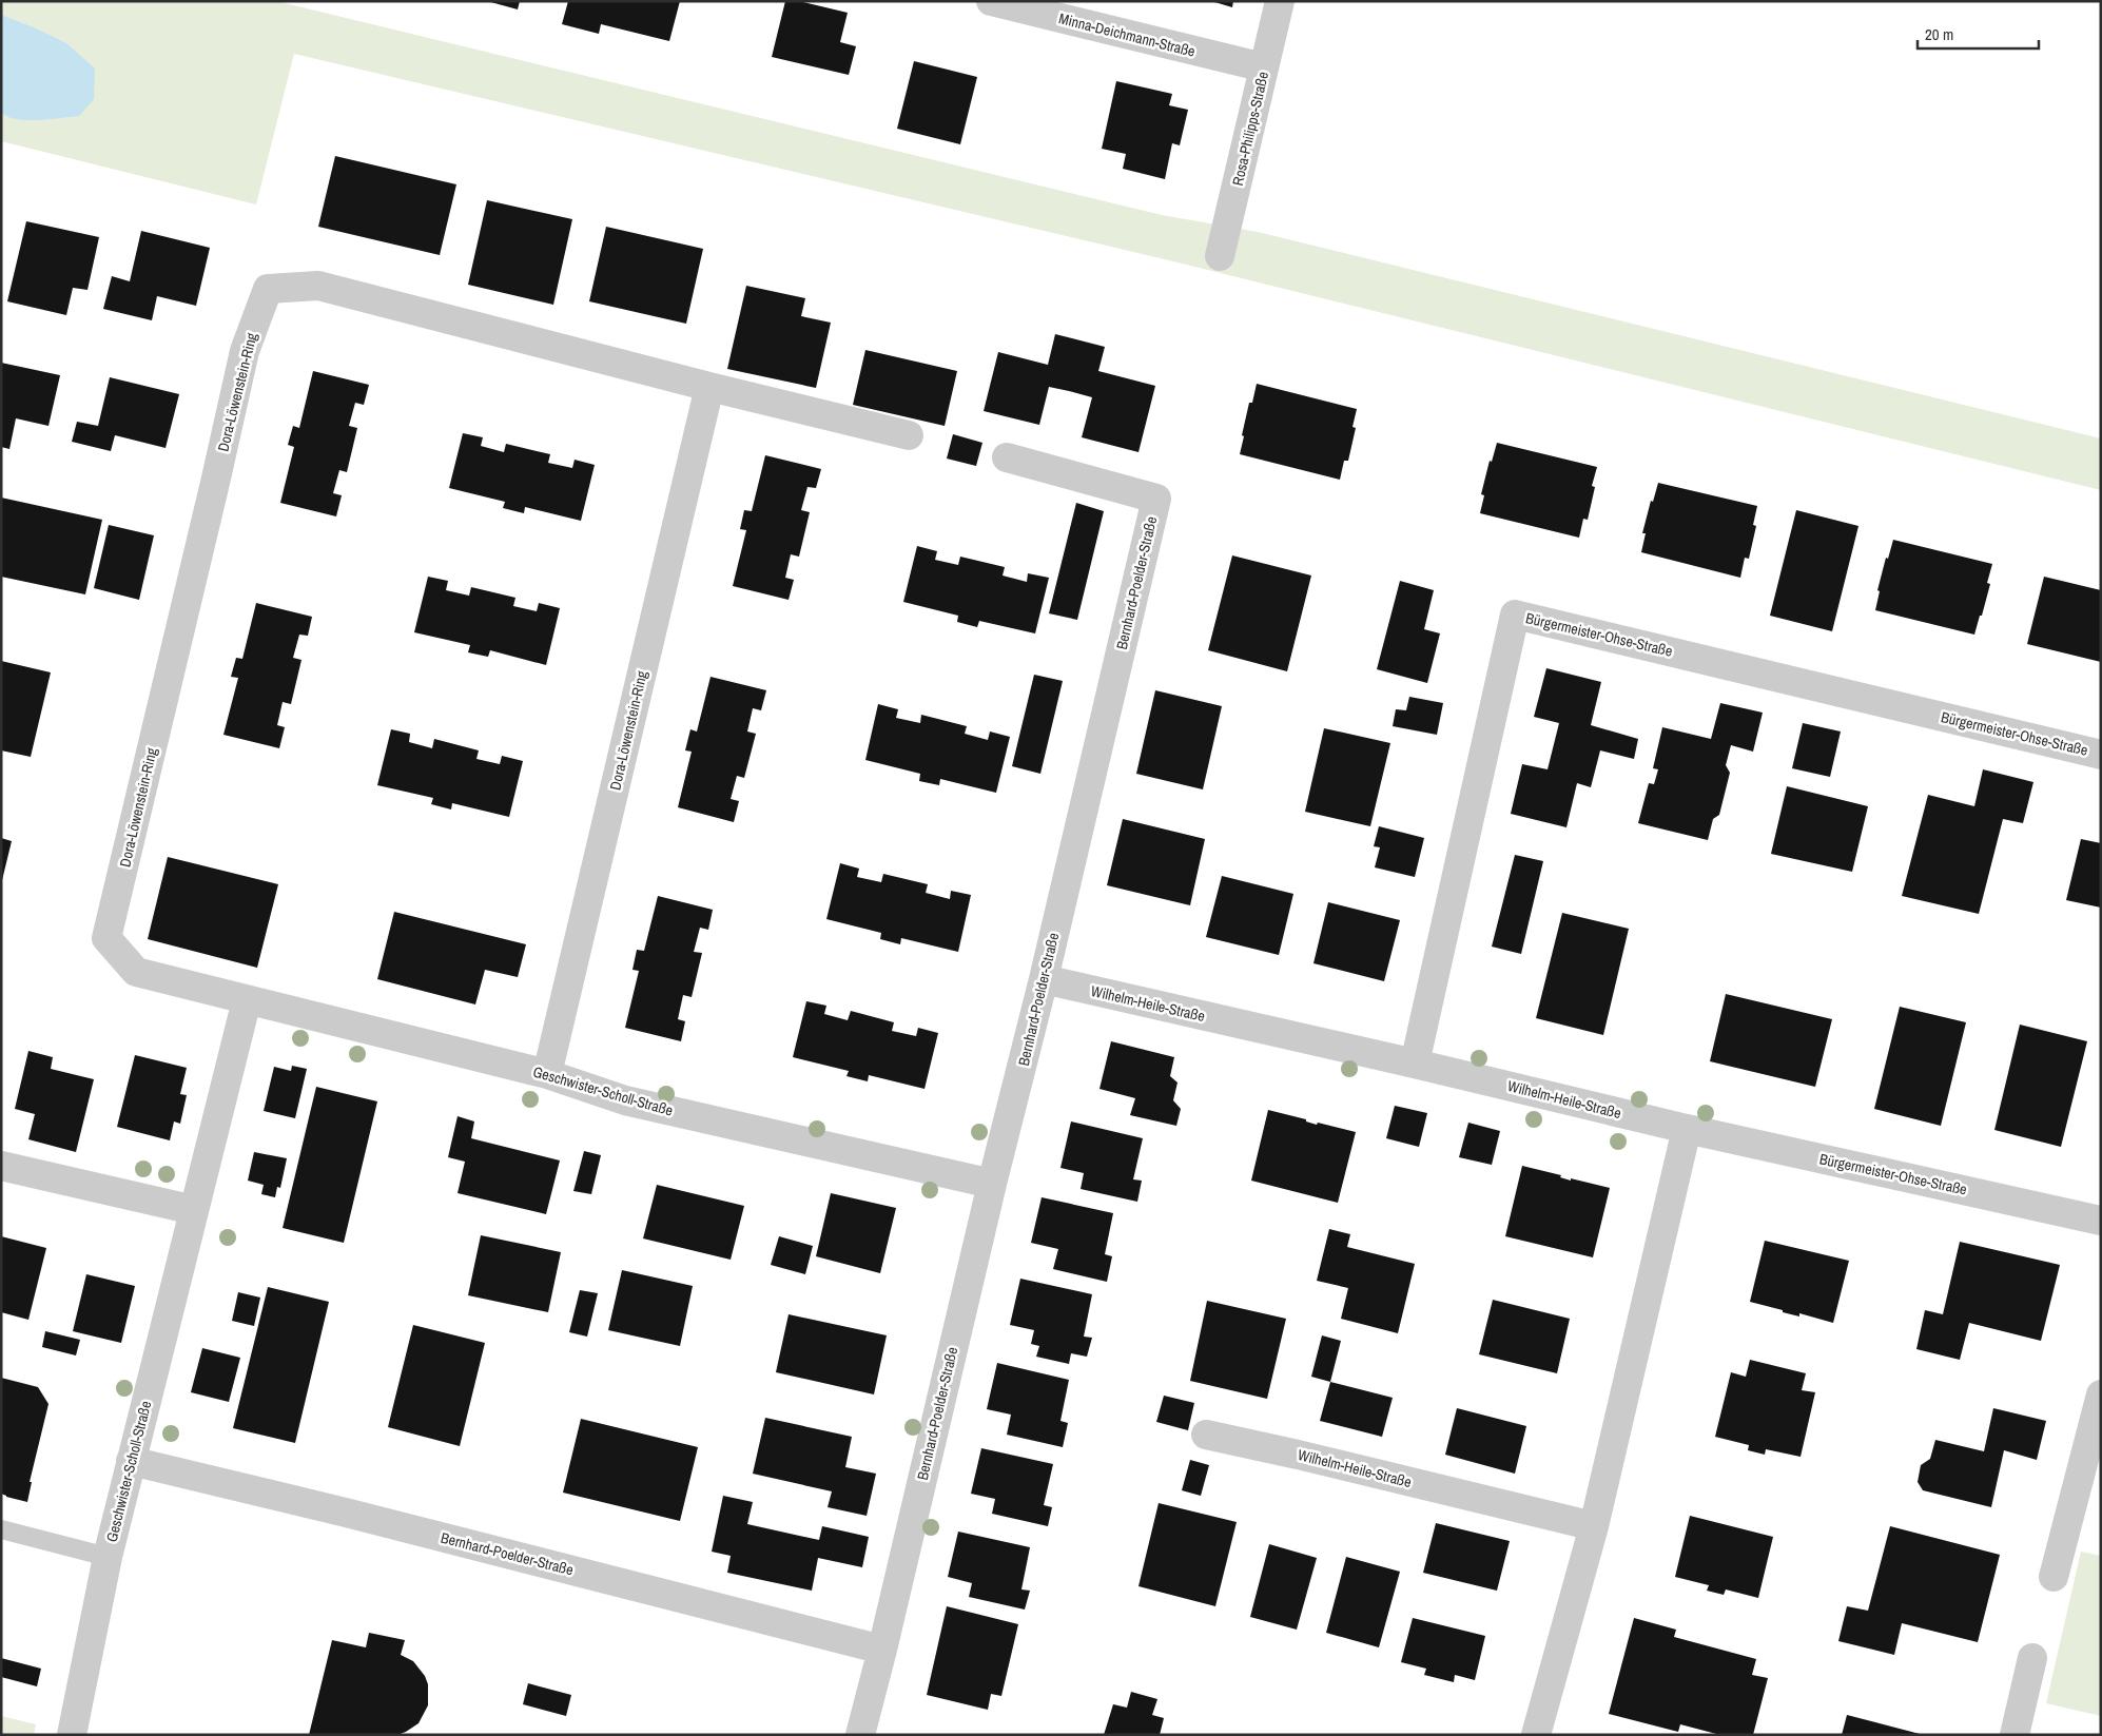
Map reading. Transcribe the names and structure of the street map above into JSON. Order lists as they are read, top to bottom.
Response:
{
  "streets": {
    "street": [
      "Minna-Deichmann-Straße",
      "Rosa-Philipps-Straße",
      "Dora-Löwenstein-Ring",
      "Bernhard-Poelder-Straße",
      "Bürgermeister-Ohse-Straße",
      "Wilhelm-Heile-Straße",
      "Geschwister-Scholl-Straße"
    ]
  },
  "crossings": [
    ["Minna-Deichmann-Straße", "Rosa-Philipps-Straße"],
    ["Dora-Löwenstein-Ring", "Geschwister-Scholl-Straße"],
    ["Bernhard-Poelder-Straße", "Wilhelm-Heile-Straße"],
    ["Bernhard-Poelder-Straße", "Geschwister-Scholl-Straße"],
    ["Bürgermeister-Ohse-Straße", "Wilhelm-Heile-Straße"]
  ],
  "scale_bar": "20 m"
}
